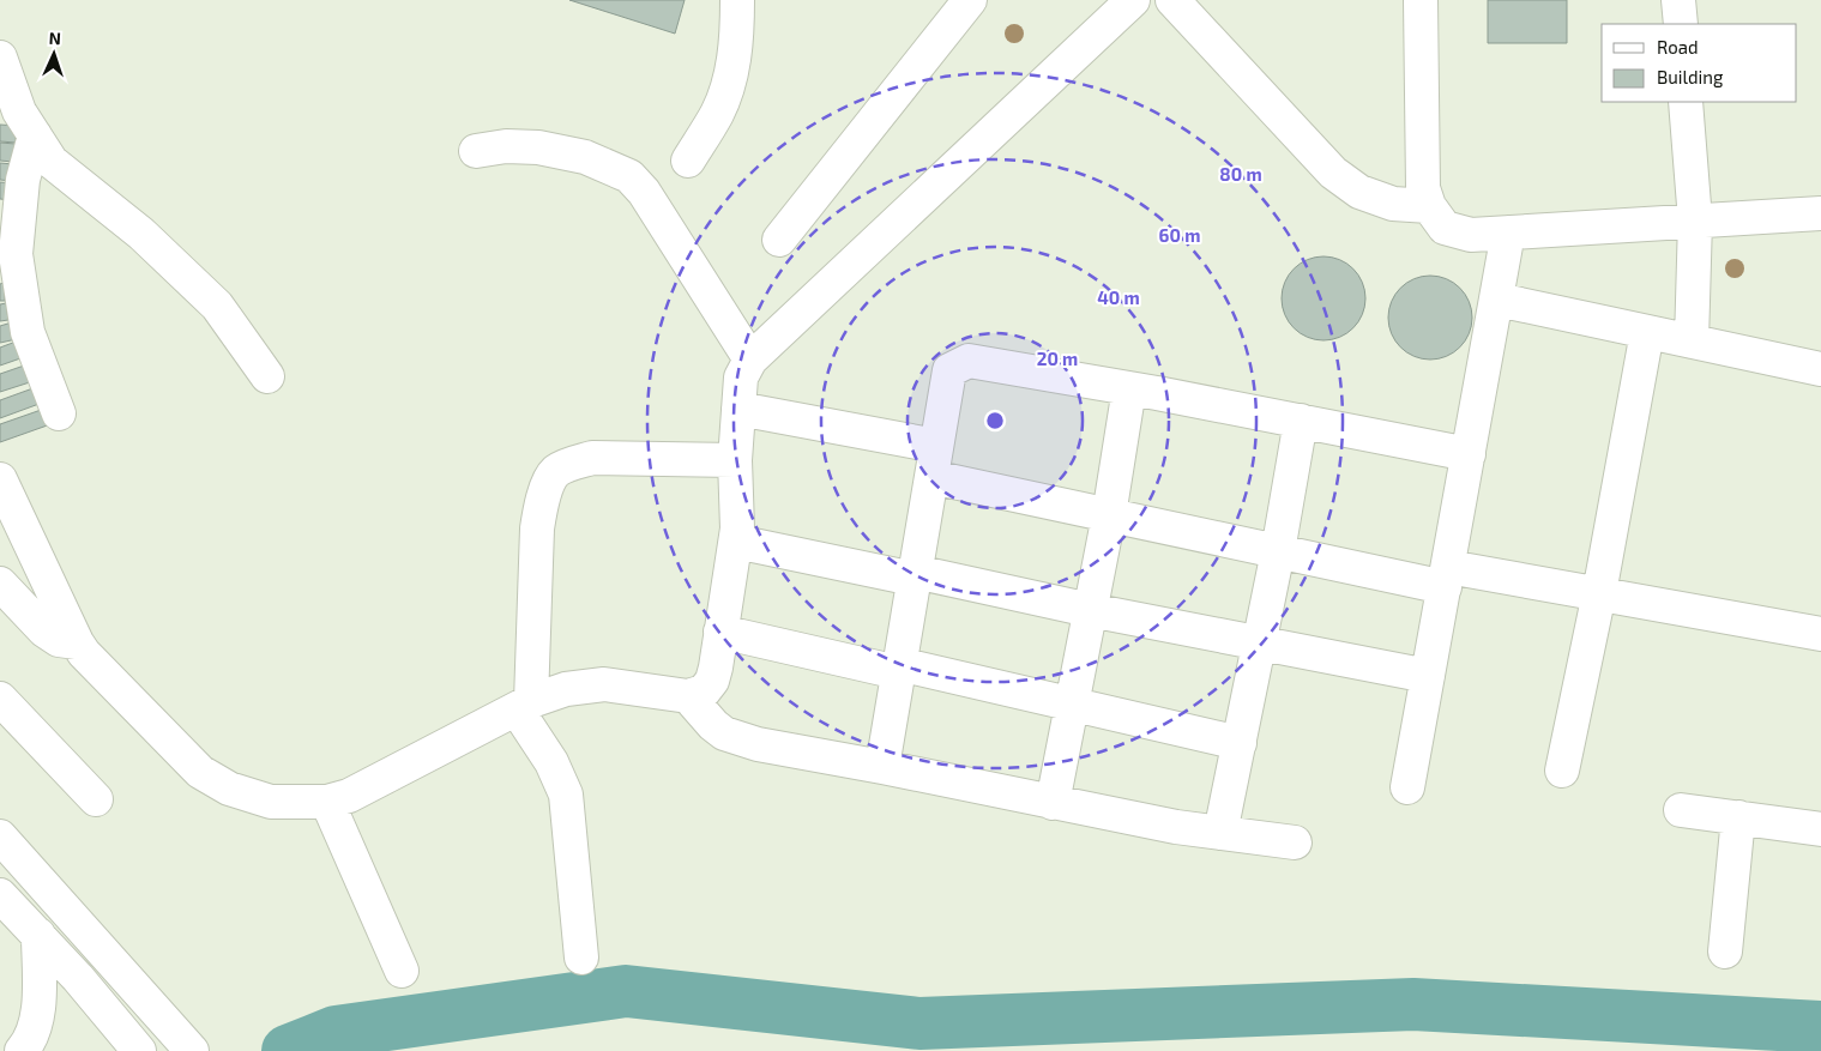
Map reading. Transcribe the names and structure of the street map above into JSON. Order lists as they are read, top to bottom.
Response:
{
  "legend": ["Road", "Building"],
  "north": "top",
  "rings": [
    "80 m",
    "60 m",
    "40 m",
    "20 m"
  ]
}
